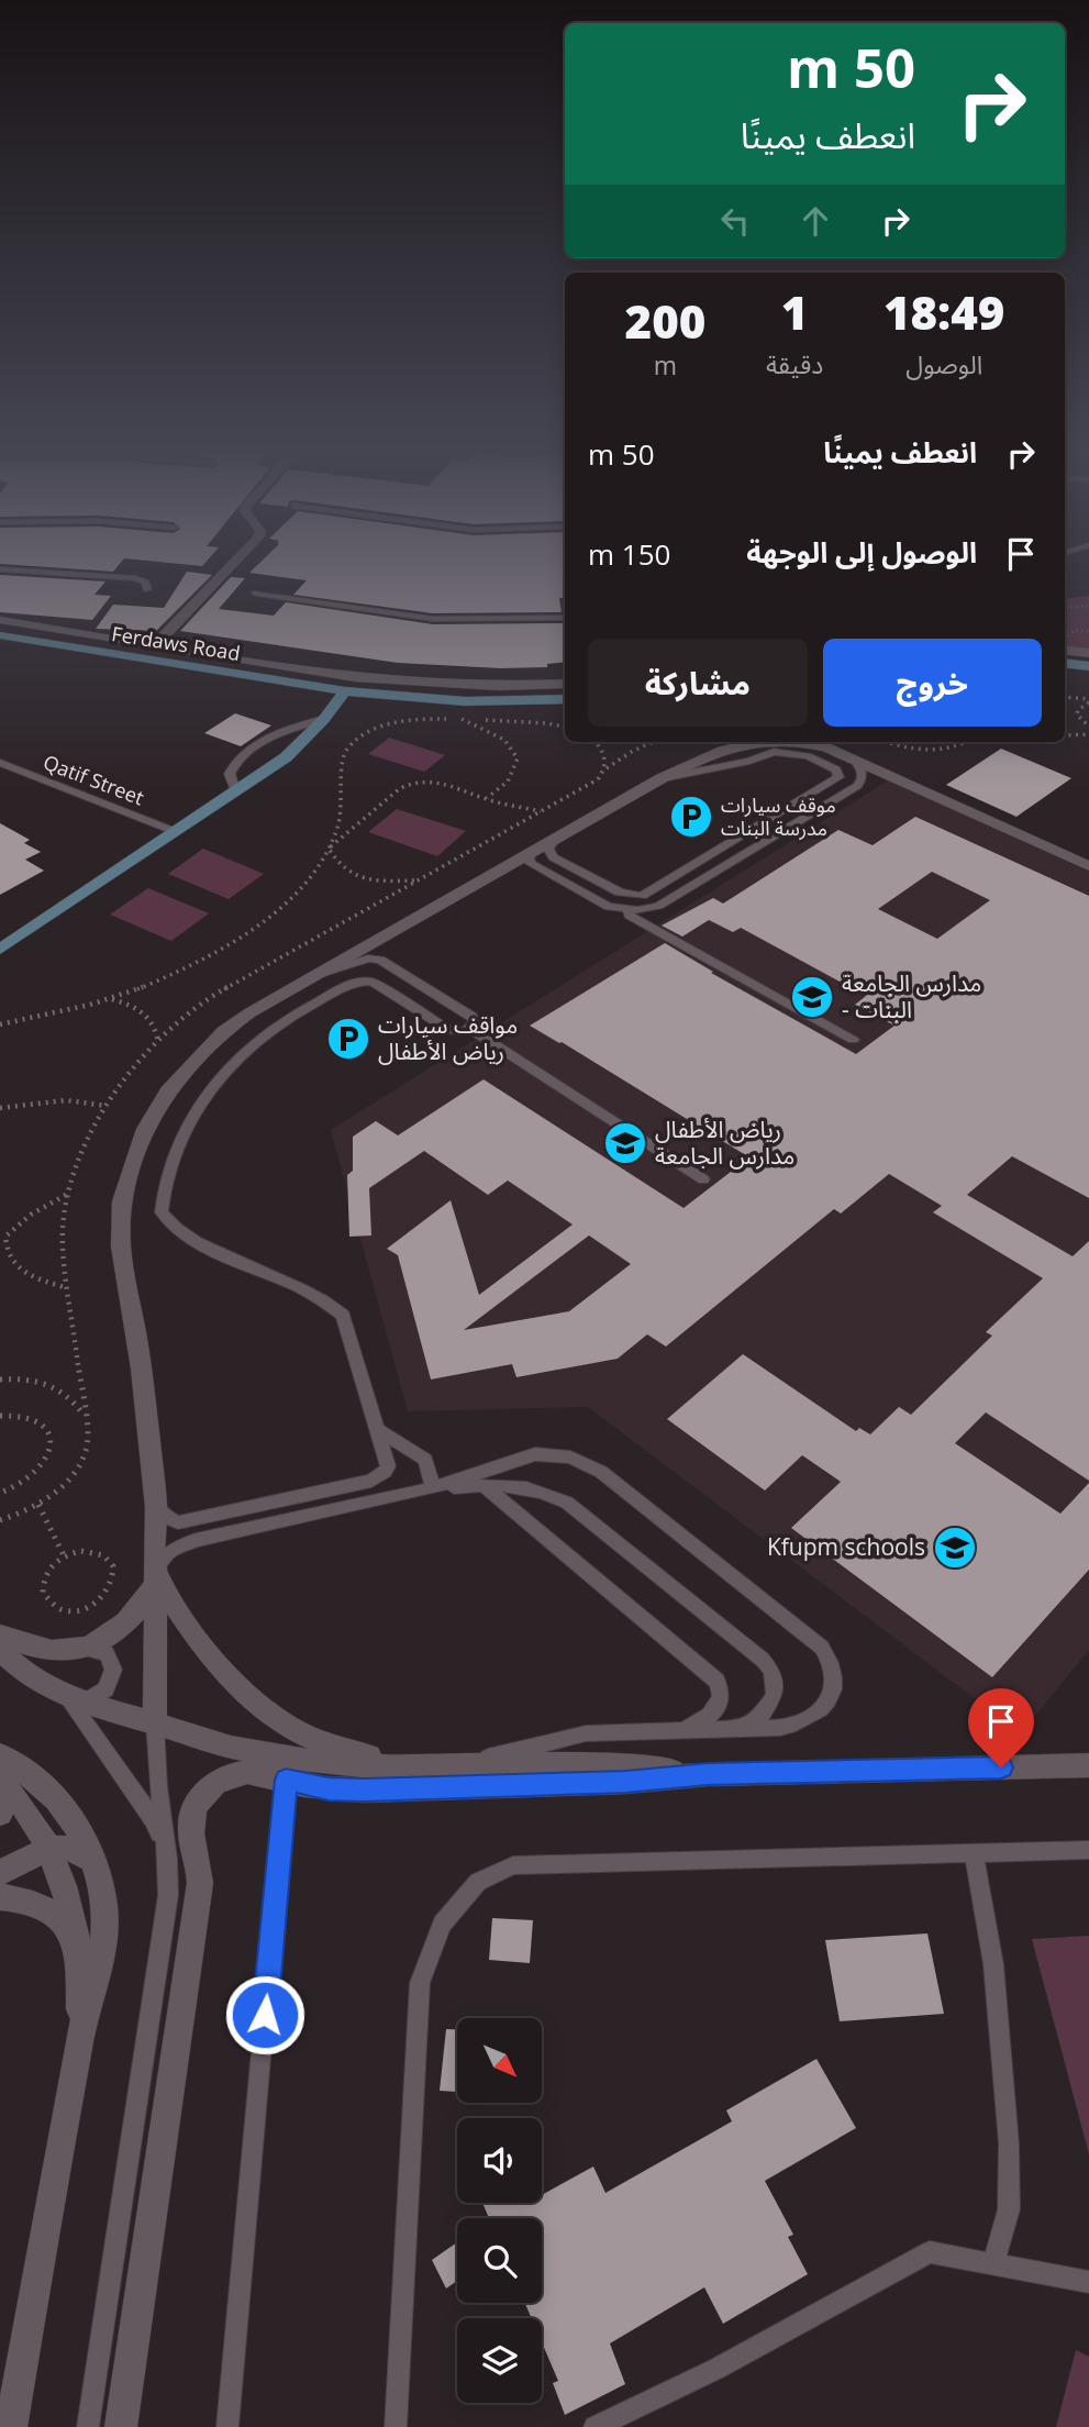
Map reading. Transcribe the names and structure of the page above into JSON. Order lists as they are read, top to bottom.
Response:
{
  "streets": {
    "street": ["Ferdaws Road"],
    "lane": ["Qatif Street"]
  },
  "places": {
    "parking": ["موقف سيارات مدرسة البنات", "مواقف سيارات رياض الأطفال"],
    "school or university": ["مدارس الجامعة - البنات", "رياض الأطفال مدارس الجامعة", "Kfupm schools"]
  },
  "north": "bottom right",
  "page": {
    "turn": ["50 m", "انعطف يمينًا"],
    "eta": [
      "18:49",
      "الوصول",
      "1",
      "دقيقة",
      "200",
      "m"
    ],
    "list": [
      {
        "name": "انعطف يمينًا",
        "value": "50 m"
      },
      {
        "name": "الوصول إلى الوجهة",
        "value": "150 m"
      }
    ],
    "buttons": ["خروج", "مشاركة"]
  }
}
